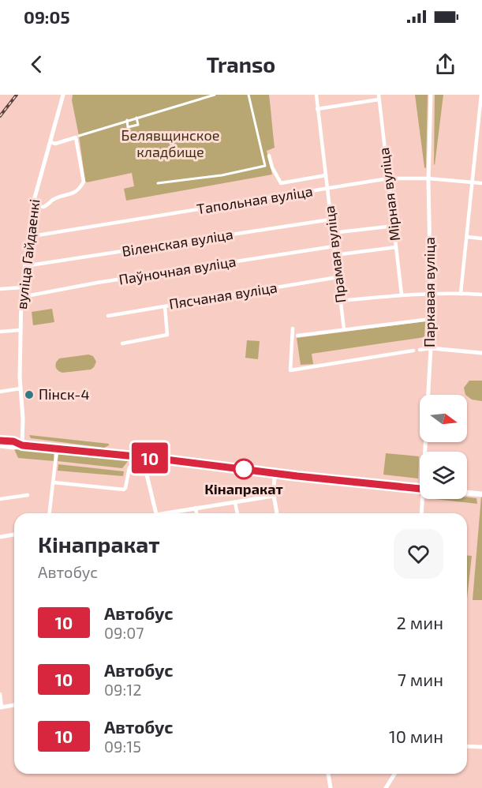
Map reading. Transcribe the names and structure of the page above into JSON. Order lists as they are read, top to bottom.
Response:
{
  "streets": {
    "street": [
      "Мірная вуліца",
      "Тапольная вуліца",
      "Віленская вуліца",
      "вуліца Гайдаенкі",
      "Прамая вуліца",
      "Паўночная вуліца",
      "Паркавая вуліца",
      "Пясчаная вуліца"
    ]
  },
  "crossings": [
    ["Мірная вуліца", "Тапольная вуліца"],
    ["Тапольная вуліца", "вуліца Гайдаенкі"],
    ["Тапольная вуліца", "Прамая вуліца"],
    ["Тапольная вуліца", "Паркавая вуліца"],
    ["Віленская вуліца", "вуліца Гайдаенкі"],
    ["Віленская вуліца", "Прамая вуліца"],
    ["вуліца Гайдаенкі", "Паўночная вуліца"],
    ["Прамая вуліца", "Паўночная вуліца"],
    ["Прамая вуліца", "Пясчаная вуліца"]
  ],
  "parks": ["Белявщинское кладбище"],
  "places": ["Пінск-4", "Кінапракат"],
  "lines": ["bus line 10"],
  "north": "right",
  "page": {
    "status": "09:05",
    "header": "Transo",
    "on_map": "10",
    "heading": ["Кінапракат", "Автобус"],
    "list": [
      {
        "mark": "10",
        "name": "Автобус",
        "note": "09:07",
        "value": "2 мин"
      },
      {
        "mark": "10",
        "name": "Автобус",
        "note": "09:12",
        "value": "7 мин"
      },
      {
        "mark": "10",
        "name": "Автобус",
        "note": "09:15",
        "value": "10 мин"
      }
    ]
  }
}
